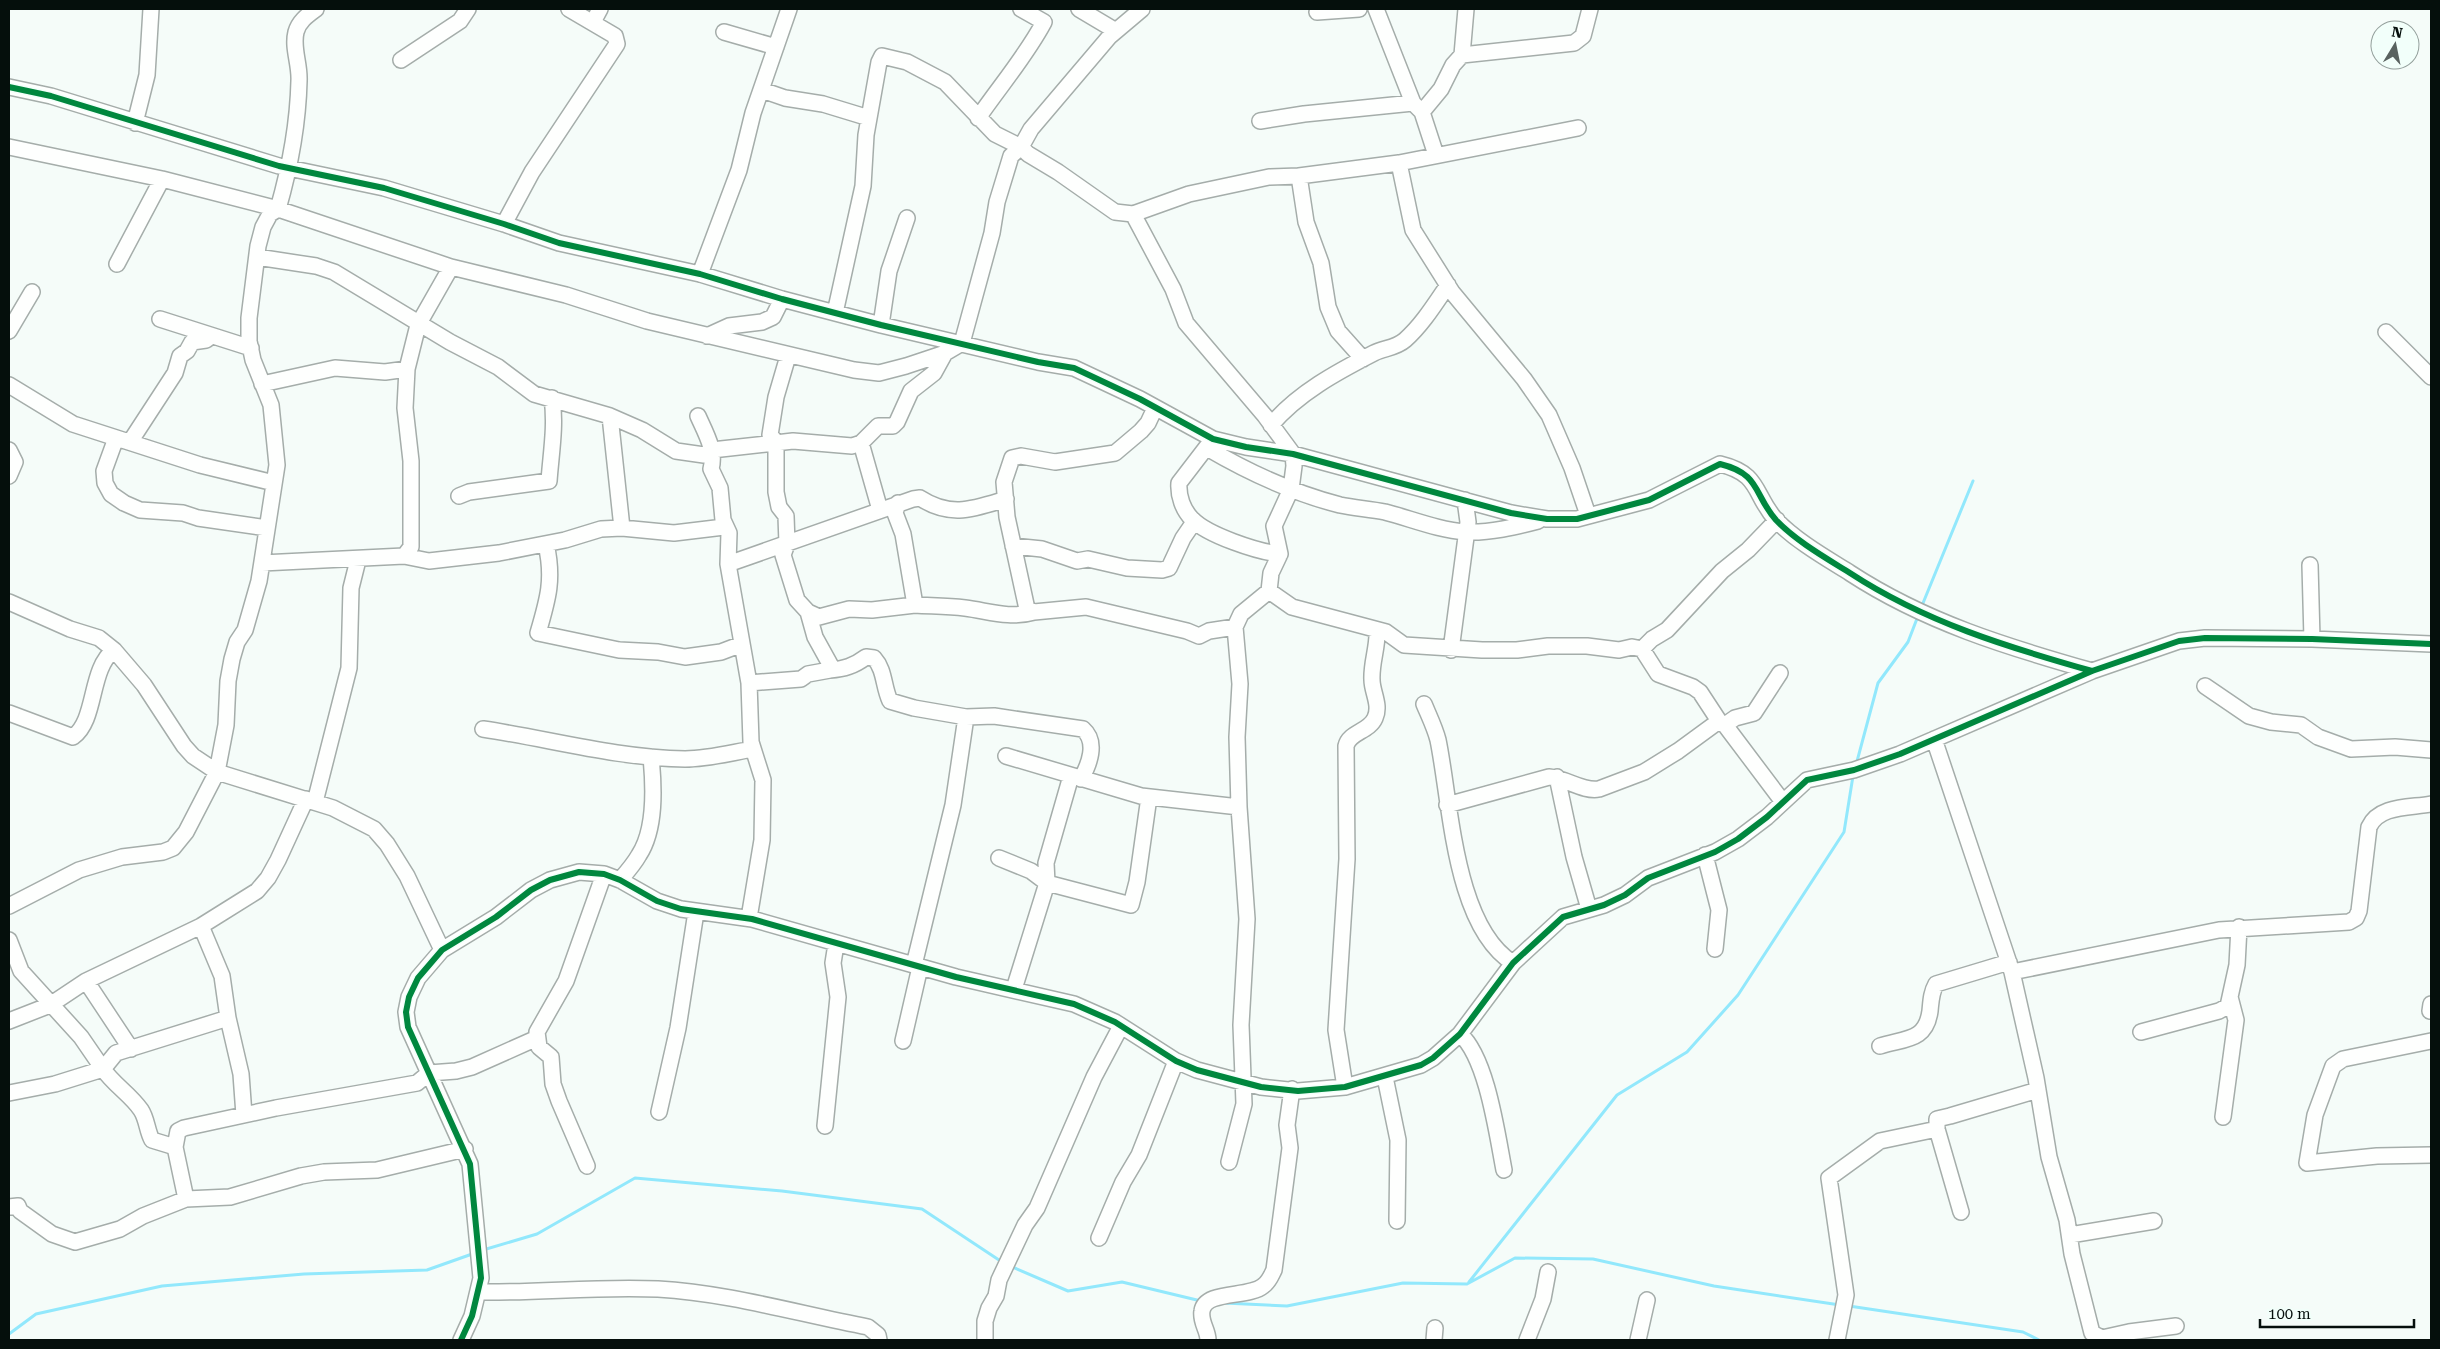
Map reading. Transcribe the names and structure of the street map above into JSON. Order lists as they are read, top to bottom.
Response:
{
  "scale_bar": "100 m",
  "north": "top"
}
